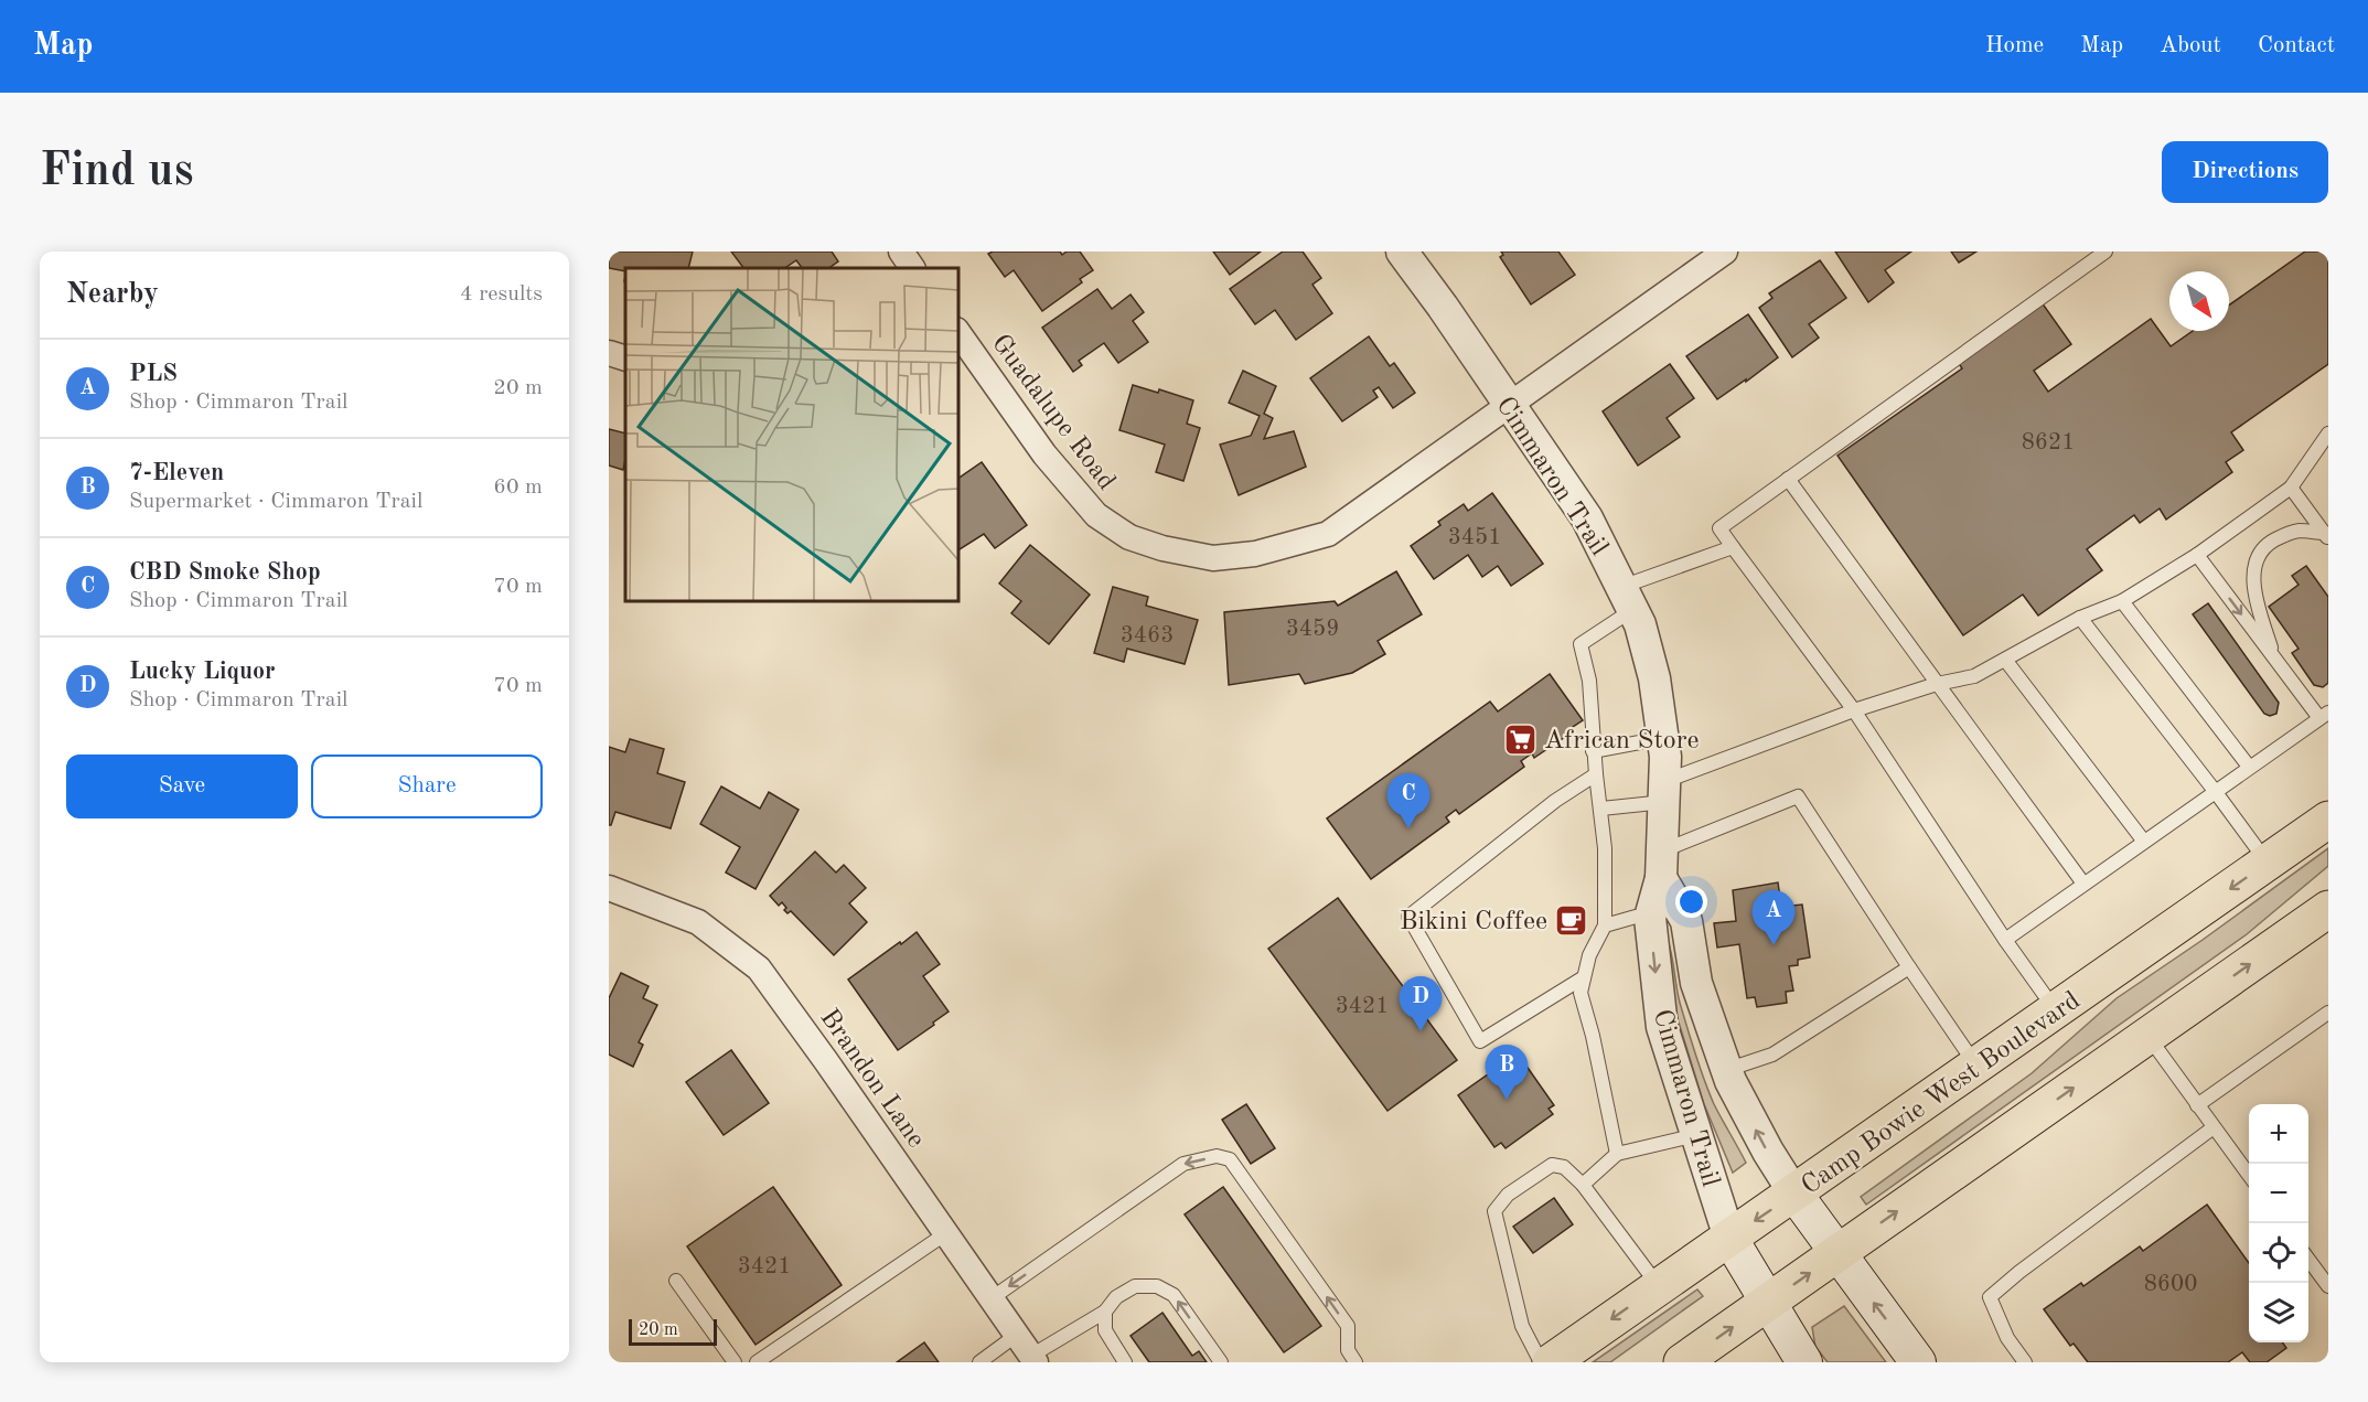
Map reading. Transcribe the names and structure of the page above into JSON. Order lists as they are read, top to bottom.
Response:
{
  "streets": {
    "main road": ["Camp Bowie West Boulevard"],
    "street": ["Guadalupe Road", "Cimmaron Trail", "Brandon Lane"]
  },
  "crossings": [
    ["Guadalupe Road", "Cimmaron Trail"],
    ["Cimmaron Trail", "Camp Bowie West Boulevard"]
  ],
  "places": {
    "supermarket": ["African Store"],
    "cafe": ["Bikini Coffee"]
  },
  "house_numbers": [
    "8621",
    "3451",
    "3459",
    "3463",
    "3421",
    "3421",
    "8600"
  ],
  "scale_bar": "20 m",
  "north": "bottom right",
  "page": {
    "header": "Map",
    "nav": [
      "Home",
      "Map",
      "About",
      "Contact"
    ],
    "buttons": [
      "Directions",
      ["Save", "Share"]
    ],
    "title": "Find us",
    "heading": ["Nearby", "4 results"],
    "list": [
      {
        "mark": "A",
        "name": "PLS",
        "note": "Shop · Cimmaron Trail",
        "value": "20 m"
      },
      {
        "mark": "B",
        "name": "7-Eleven",
        "note": "Supermarket · Cimmaron Trail",
        "value": "60 m"
      },
      {
        "mark": "C",
        "name": "CBD Smoke Shop",
        "note": "Shop · Cimmaron Trail",
        "value": "70 m"
      },
      {
        "mark": "D",
        "name": "Lucky Liquor",
        "note": "Shop · Cimmaron Trail",
        "value": "70 m"
      }
    ],
    "pins": [
      "C",
      "A",
      "D",
      "B"
    ],
    "map_buttons": ["+", "−"],
    "scale": "20 m"
  }
}
